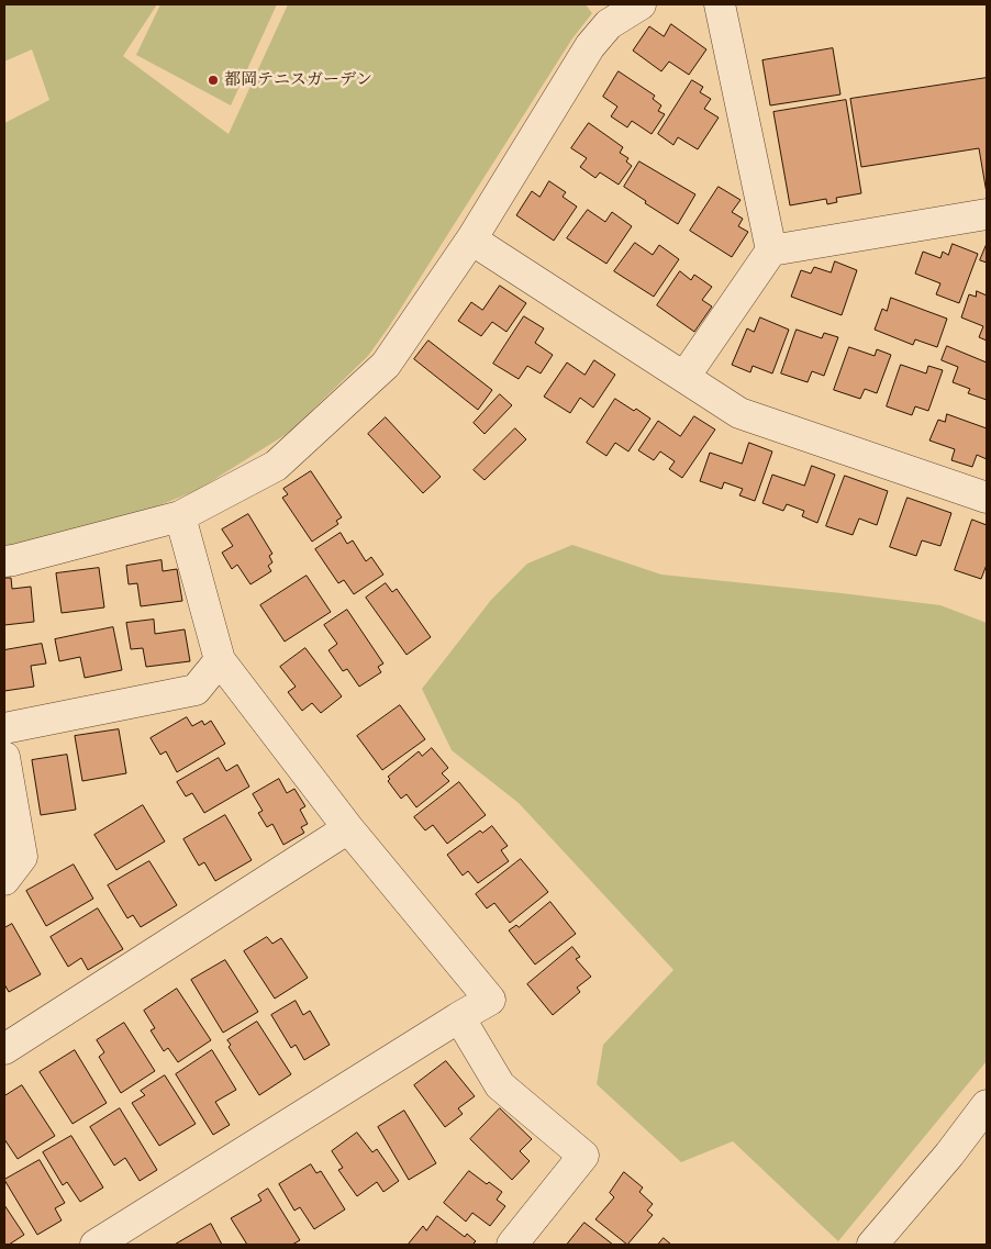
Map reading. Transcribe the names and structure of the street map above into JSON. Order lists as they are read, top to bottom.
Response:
{
  "places": ["都岡テニスガーデン"]
}
